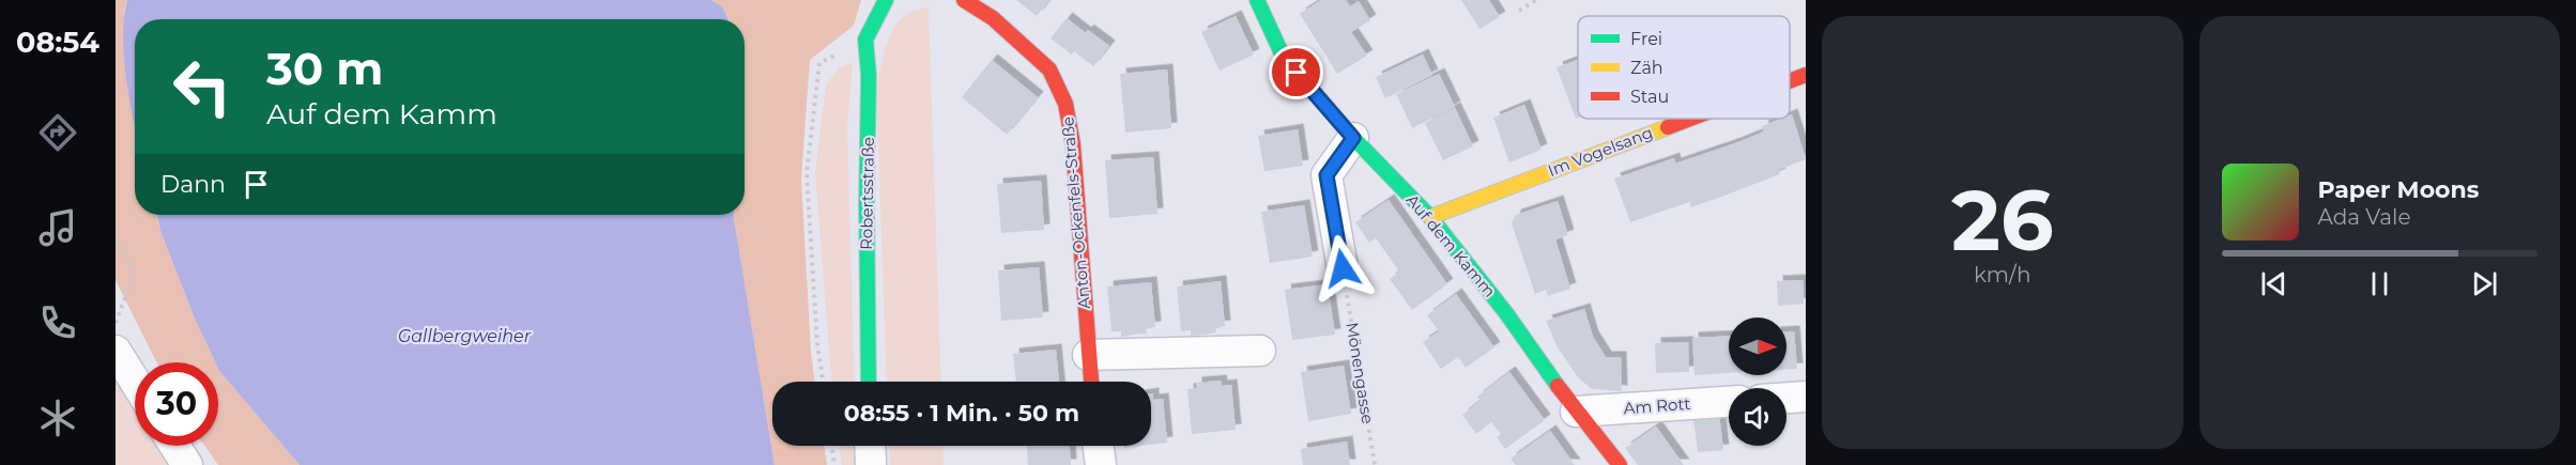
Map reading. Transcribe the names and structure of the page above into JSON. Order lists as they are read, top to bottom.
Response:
{
  "streets": {
    "street": [
      "Im Vogelsang",
      "Robertsstraße",
      "Anton-Ockenfels-Straße",
      "Auf dem Kamm",
      "Am Rott"
    ],
    "path": ["Mönengasse"]
  },
  "crossings": [
    ["Im Vogelsang", "Auf dem Kamm"],
    ["Auf dem Kamm", "Am Rott"]
  ],
  "water": ["Gallbergweiher"],
  "legend": ["Frei", "Zäh", "Stau"],
  "north": "right",
  "page": {
    "tabs": "08:54",
    "tile": ["26", "km/h"],
    "turn": ["30 m", "Auf dem Kamm"],
    "then": "Dann",
    "song": ["Paper Moons", "Ada Vale"],
    "limit": "30",
    "trip": "08:55 · 1 Min. · 50 m"
  }
}
